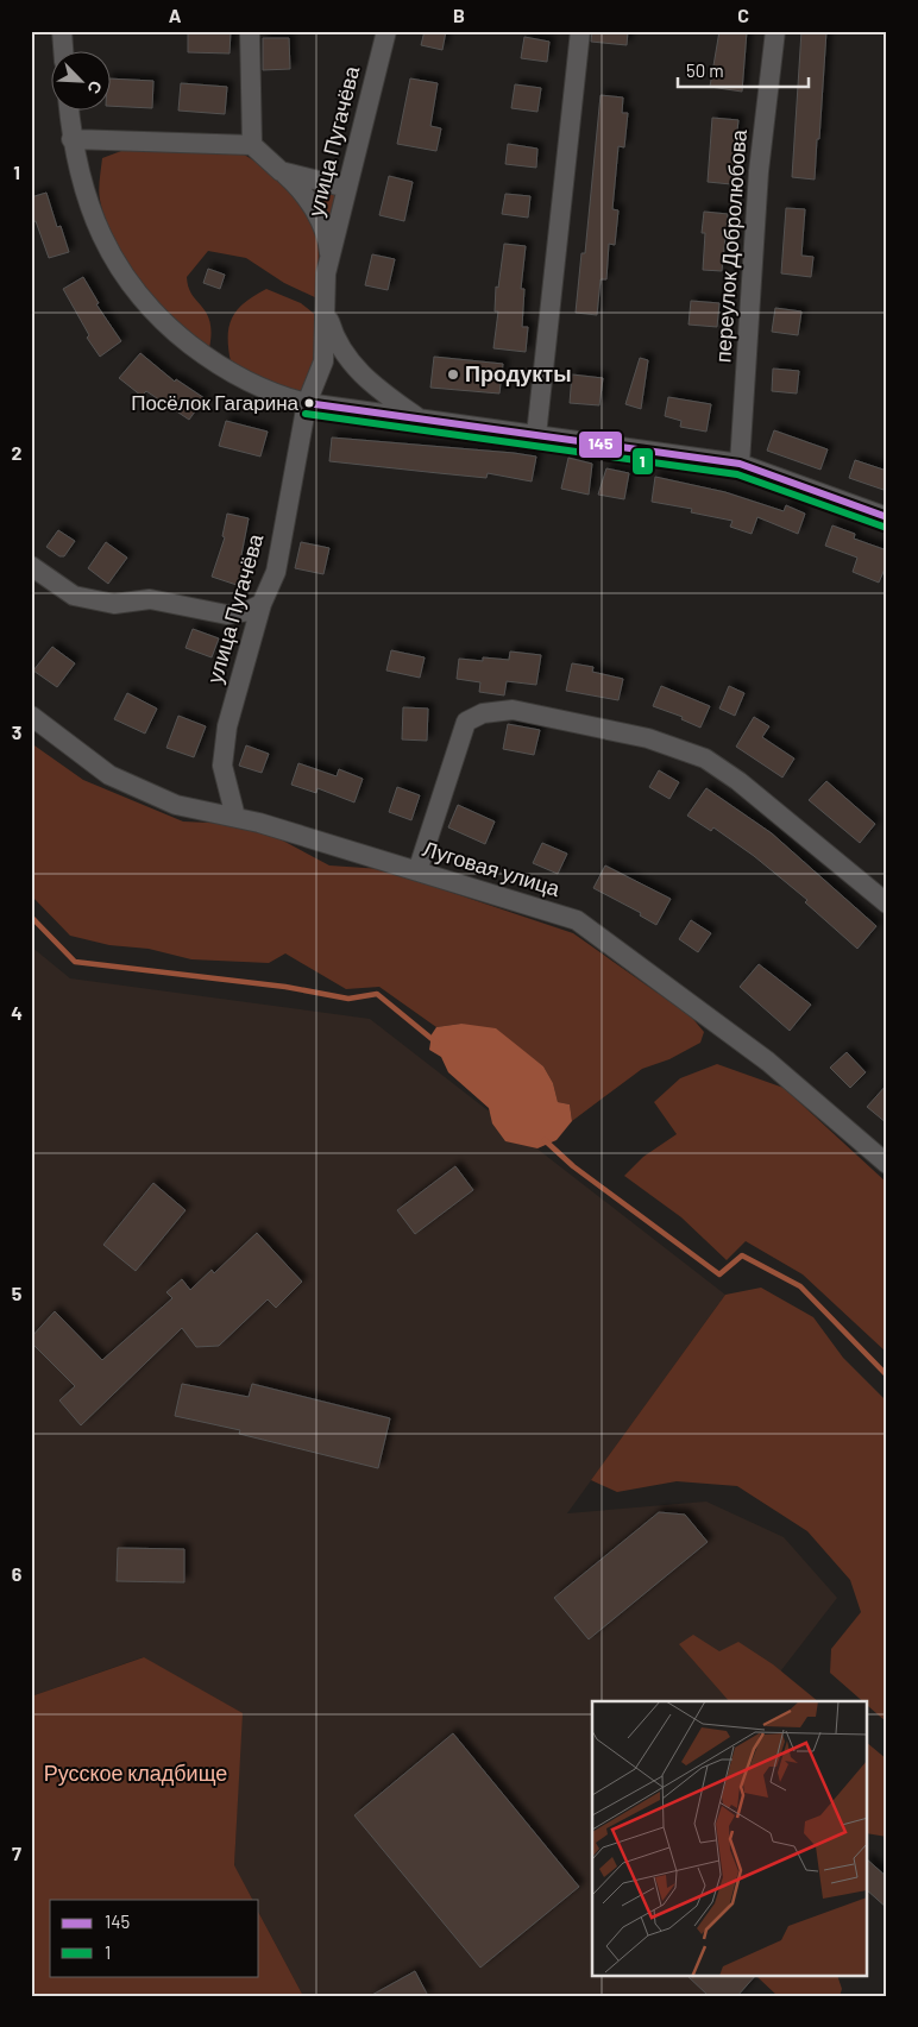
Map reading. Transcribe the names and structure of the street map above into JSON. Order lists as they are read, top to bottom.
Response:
{
  "streets": {
    "street": ["улица Пугачёва", "переулок Добролюбова", "Луговая улица"]
  },
  "crossings": [
    ["улица Пугачёва", "Луговая улица"]
  ],
  "parks": ["Русское кладбище"],
  "places": ["Продукты", "Посёлок Гагарина"],
  "lines": ["transit line 145", "transit line 1"],
  "legend": ["145", "1"],
  "scale_bar": "50 m",
  "north": "bottom right",
  "grid": {
    "columns": ["A", "B", "C"],
    "rows": [
      "1",
      "2",
      "3",
      "4",
      "5",
      "6",
      "7"
    ]
  }
}
